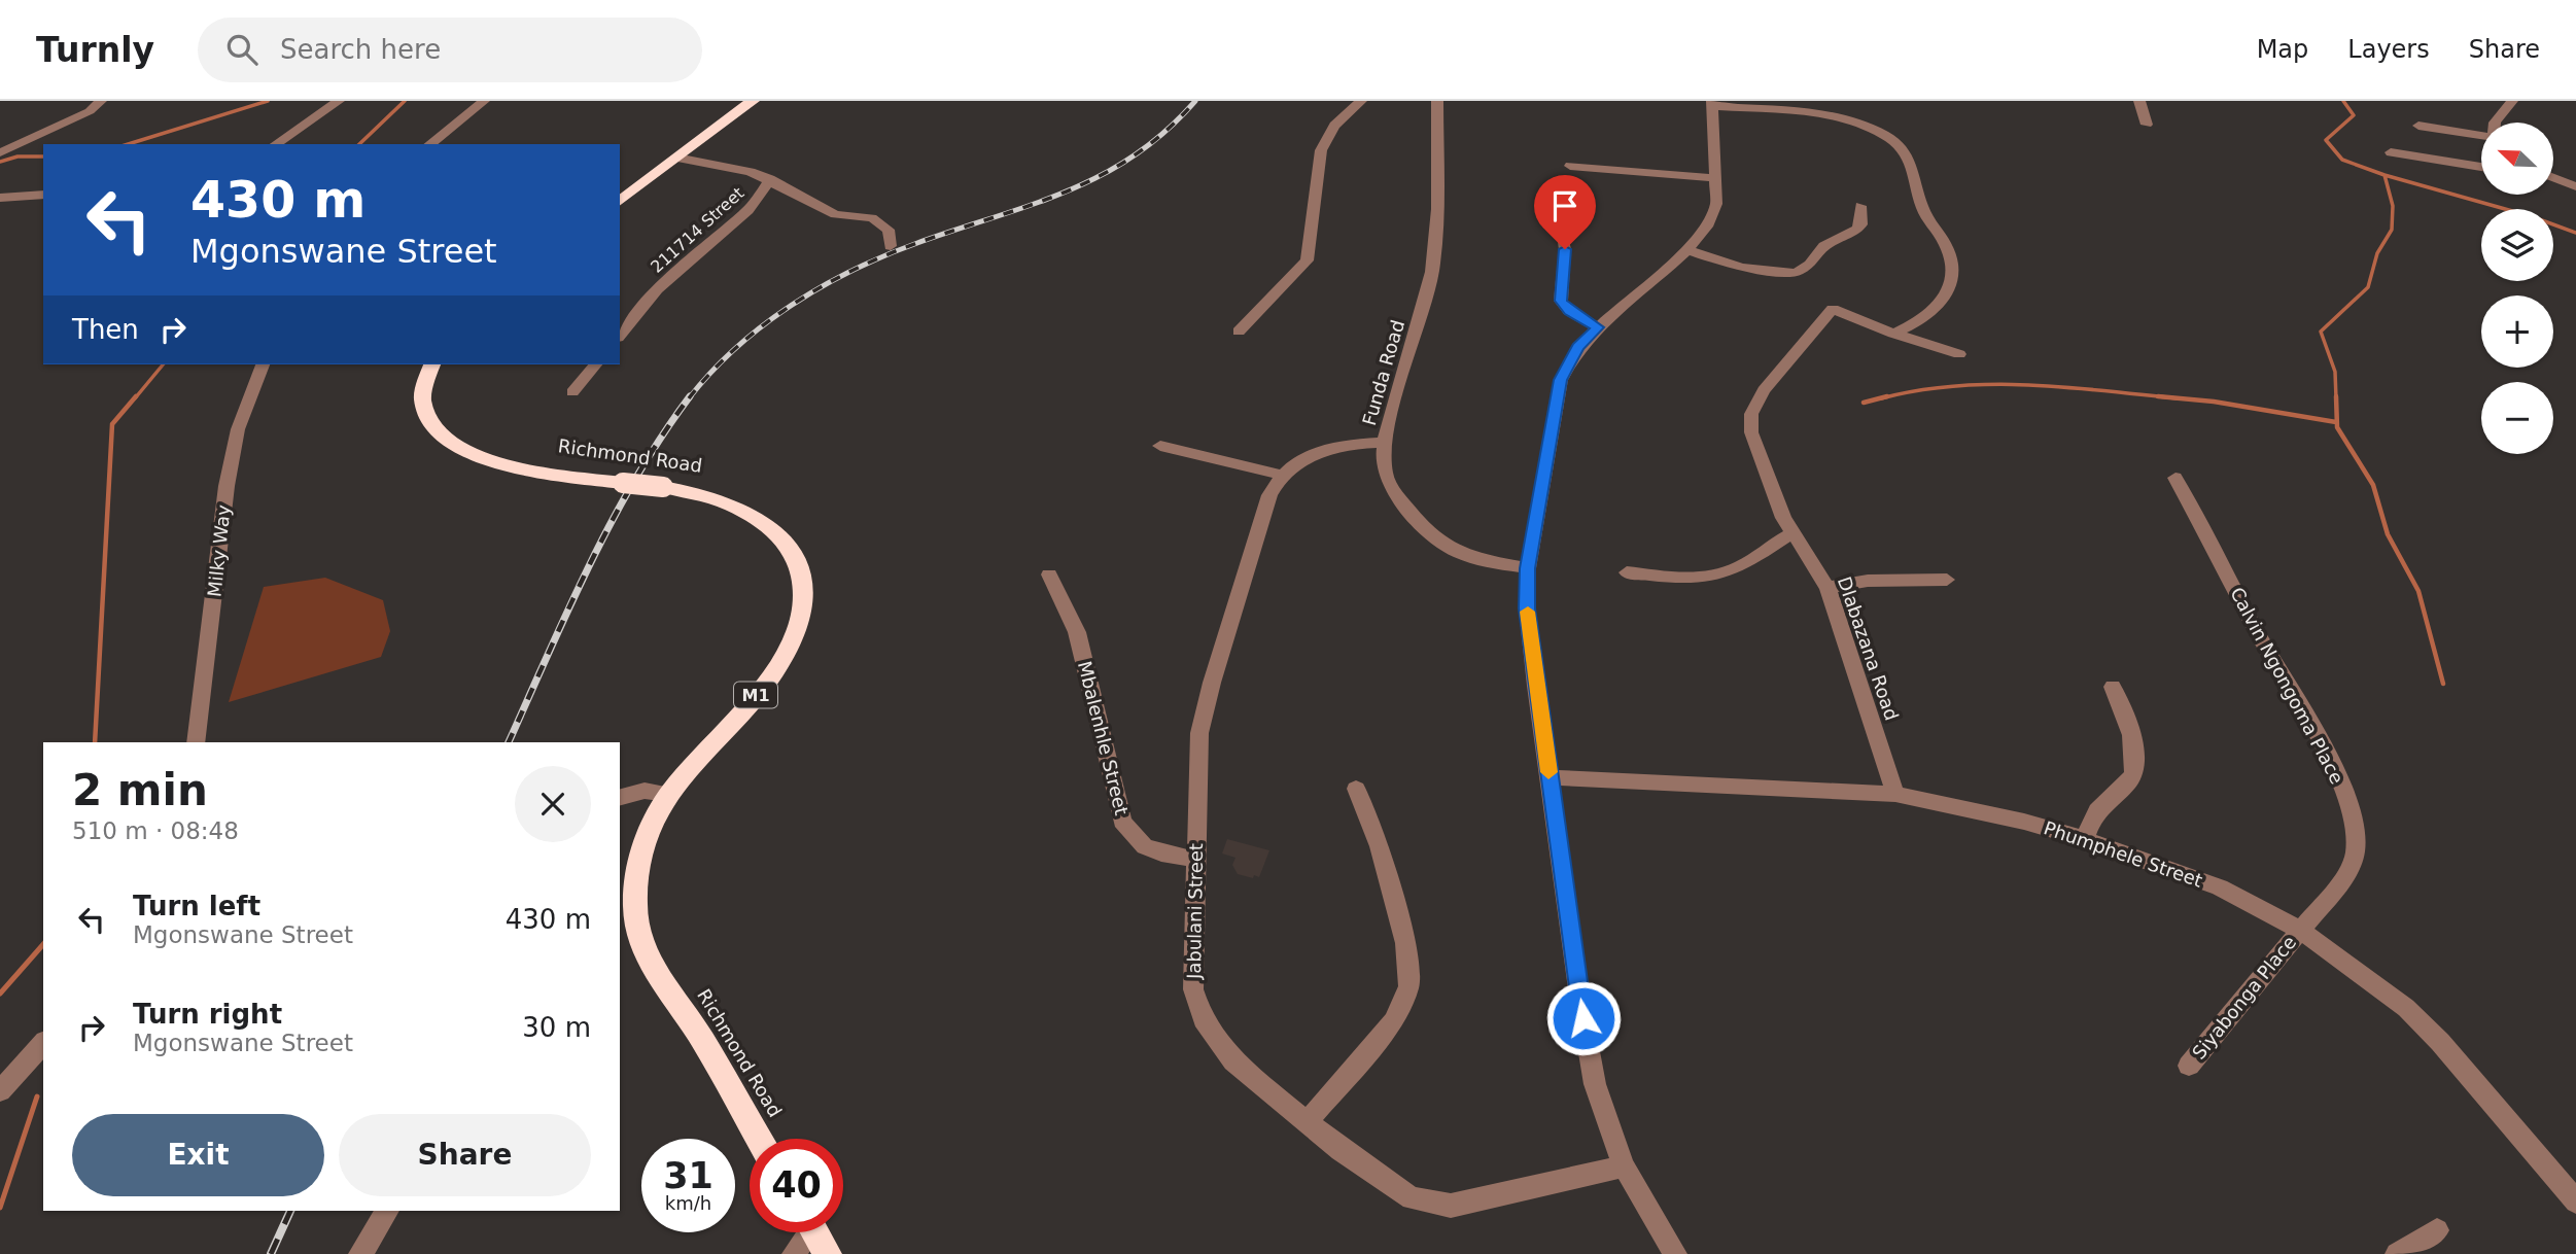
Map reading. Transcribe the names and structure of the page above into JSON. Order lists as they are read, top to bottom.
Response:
{
  "streets": {
    "highway": ["Richmond Road", "M1"],
    "street": [
      "211714 Street",
      "Funda Road",
      "Milky Way",
      "Dlabazana Road",
      "Calvin Ngongoma Place",
      "Mbalenhle Street",
      "Phumphele Street",
      "Jabulani Street",
      "Siyabonga Place"
    ]
  },
  "crossings": [
    ["Dlabazana Road", "Phumphele Street"],
    ["Calvin Ngongoma Place", "Phumphele Street"],
    ["Calvin Ngongoma Place", "Siyabonga Place"],
    ["Mbalenhle Street", "Jabulani Street"],
    ["Phumphele Street", "Siyabonga Place"]
  ],
  "north": "top left",
  "page": {
    "header": "Turnly",
    "search": "Search here",
    "nav": ["Map", "Layers", "Share"],
    "map_buttons": ["+", "−"],
    "turn": ["430 m", "Mgonswane Street"],
    "then": "Then",
    "heading": ["2 min", "510 m · 08:48"],
    "list": [
      {
        "name": "Turn left",
        "note": "Mgonswane Street",
        "value": "430 m"
      },
      {
        "name": "Turn right",
        "note": "Mgonswane Street",
        "value": "30 m"
      }
    ],
    "buttons": ["Exit", "Share"],
    "speed": "31 km/h",
    "limit": "40"
  }
}
